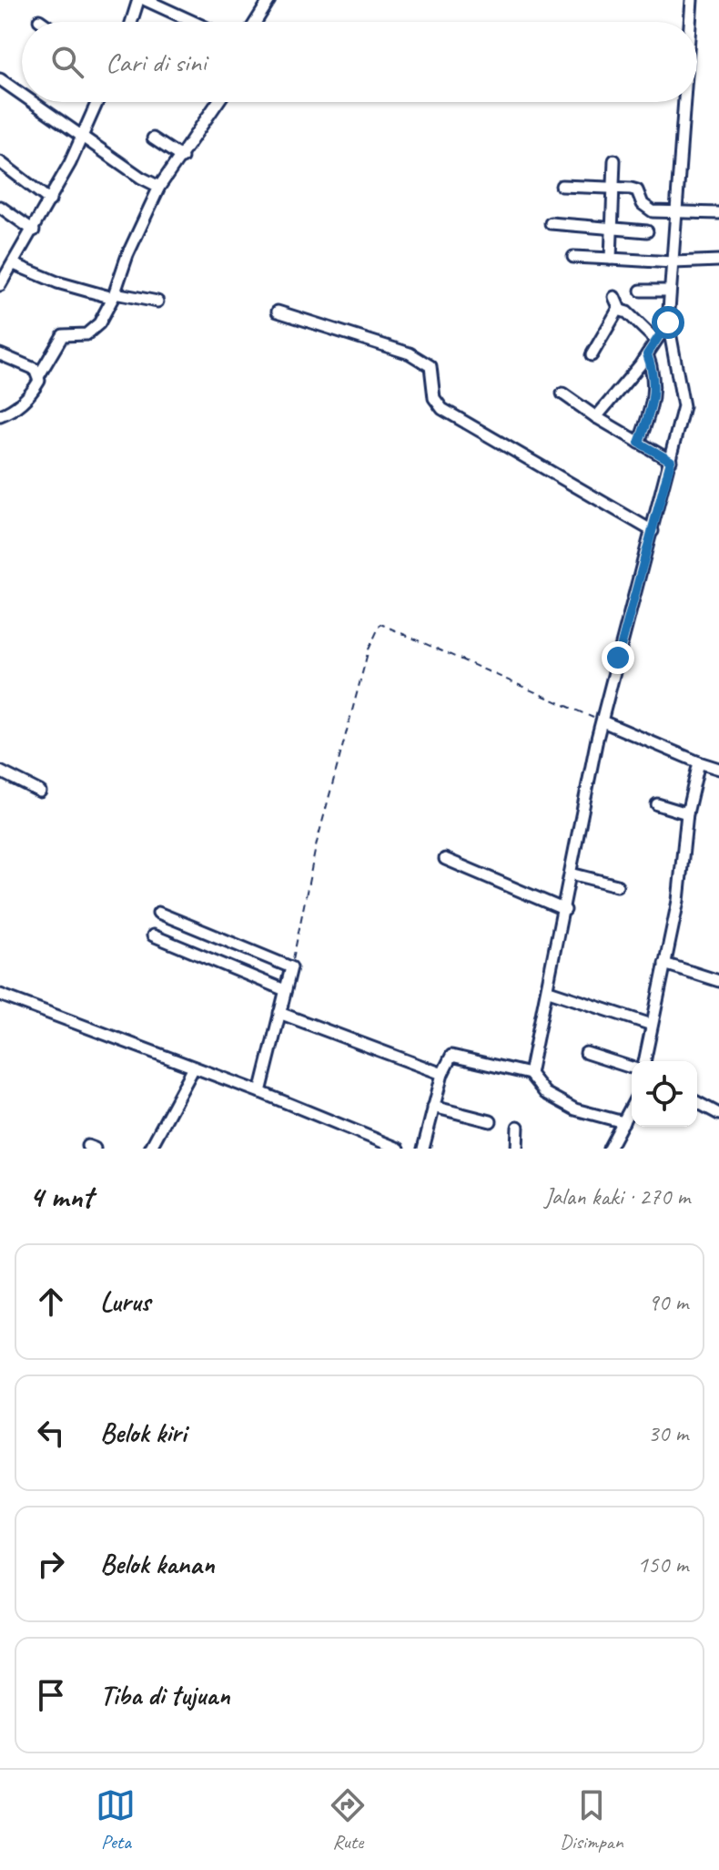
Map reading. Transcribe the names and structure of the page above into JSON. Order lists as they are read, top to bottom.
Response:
{
  "page": {
    "search": "Cari di sini",
    "heading": ["4 mnt", "Jalan kaki · 270 m"],
    "list": [
      ["Lurus", "90 m"],
      ["Belok kiri", "30 m"],
      ["Belok kanan", "150 m"],
      "Tiba di tujuan"
    ],
    "nav": ["Peta", "Rute", "Disimpan"]
  }
}
